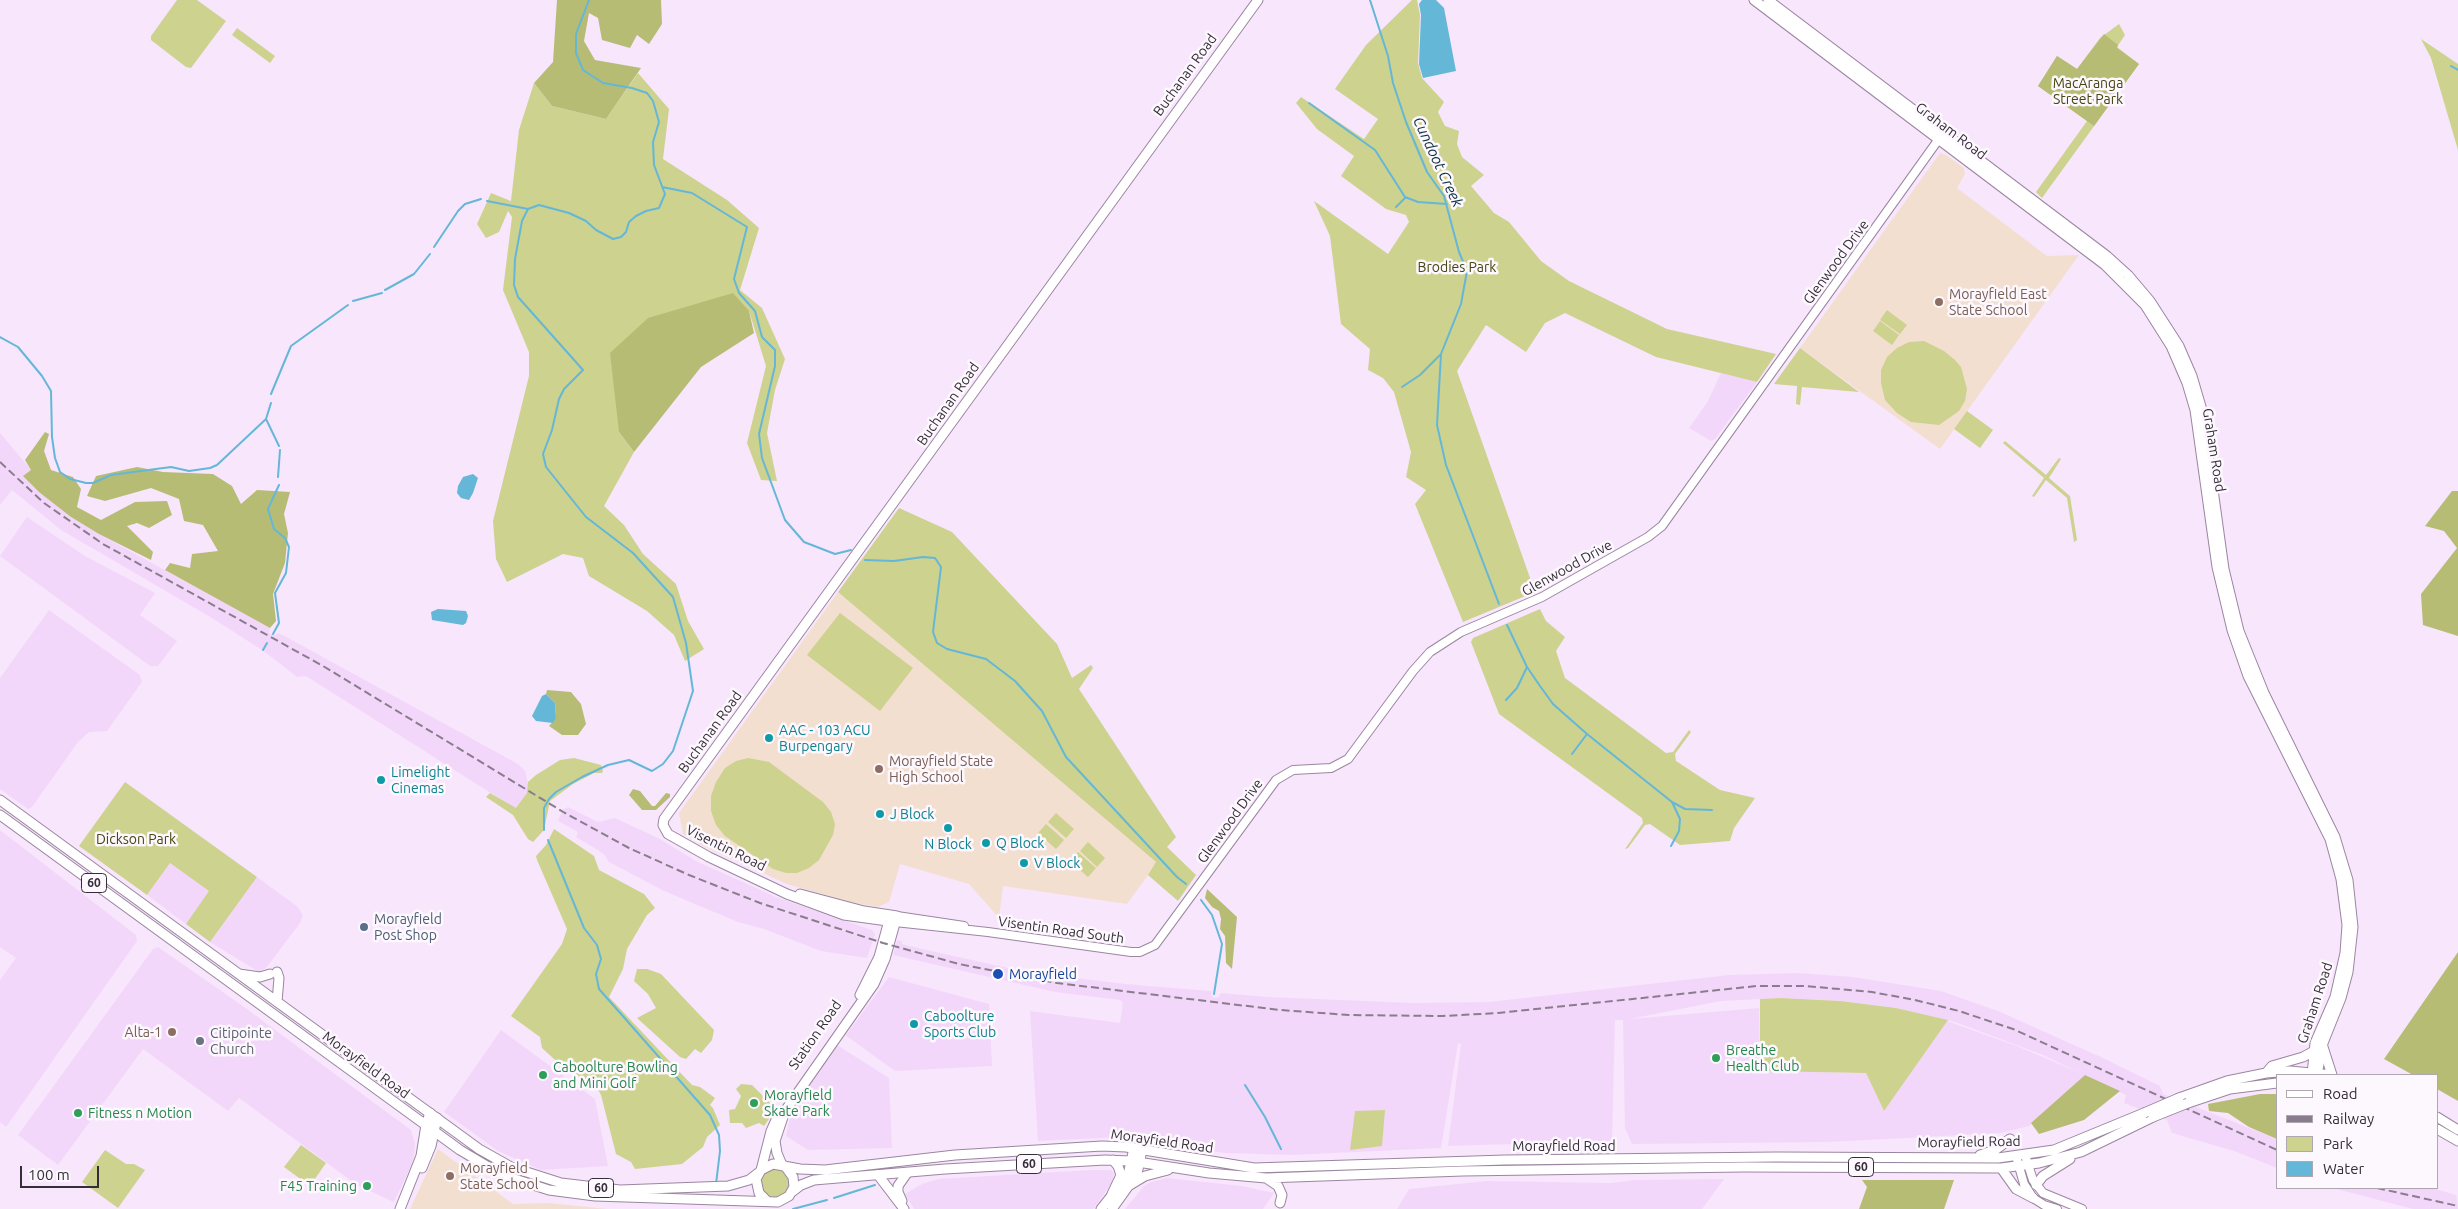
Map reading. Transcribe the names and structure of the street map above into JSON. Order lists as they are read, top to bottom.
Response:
{
  "streets": {
    "main road": [
      "Buchanan Road",
      "Graham Road",
      "Visentin Road",
      "60",
      "Station Road",
      "Morayfield Road"
    ],
    "street": ["Glenwood Drive", "Visentin Road South"]
  },
  "crossings": [
    ["Buchanan Road", "Visentin Road"],
    ["Graham Road", "Glenwood Drive"],
    ["Graham Road", "Morayfield Road"],
    ["Glenwood Drive", "Visentin Road South"],
    ["Visentin Road", "Visentin Road South"],
    ["Visentin Road", "Station Road"],
    ["60", "Station Road"],
    ["60", "Morayfield Road"],
    ["Visentin Road South", "Station Road"],
    ["Station Road", "Morayfield Road"]
  ],
  "water": ["Cundoot Creek"],
  "parks": ["MacAranga Street Park", "Brodies Park", "Dickson Park"],
  "places": [
    "Morayfield East State School",
    "AAC - 103 ACU Burpengary",
    "Morayfield State High School",
    "Limelight Cinemas",
    "J Block",
    "N Block",
    "Q Block",
    "V Block",
    "Morayfield Post Shop",
    "Morayfield",
    "Caboolture Sports Club",
    "Alta-1",
    "Citipointe Church",
    "Breathe Health Club",
    "Caboolture Bowling and Mini Golf",
    "Morayfield Skate Park",
    "Fitness n Motion",
    "Morayfield State School",
    "F45 Training"
  ],
  "legend": [
    "Road",
    "Railway",
    "Park",
    "Water"
  ],
  "scale_bar": "100 m"
}
